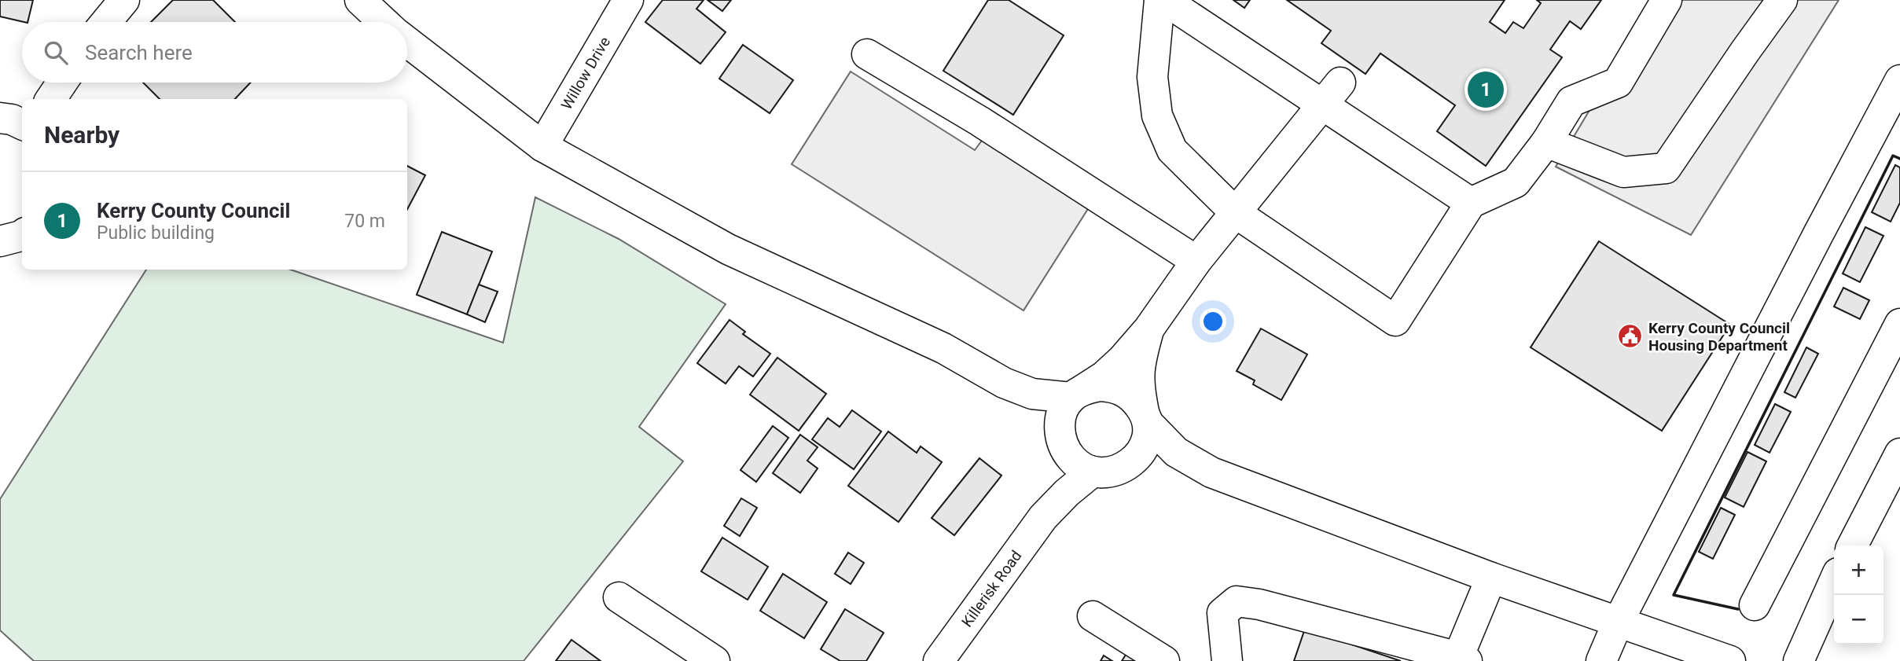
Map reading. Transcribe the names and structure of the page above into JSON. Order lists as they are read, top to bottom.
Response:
{
  "streets": {
    "main road": ["Willow Drive", "Killerisk Road"]
  },
  "places": {
    "public building": ["Kerry County Council Housing Department"]
  },
  "page": {
    "search": "Search here",
    "pins": "1",
    "heading": "Nearby",
    "list": [
      {
        "mark": "1",
        "name": "Kerry County Council",
        "note": "Public building",
        "value": "70 m"
      }
    ],
    "map_buttons": ["+", "−"]
  }
}
